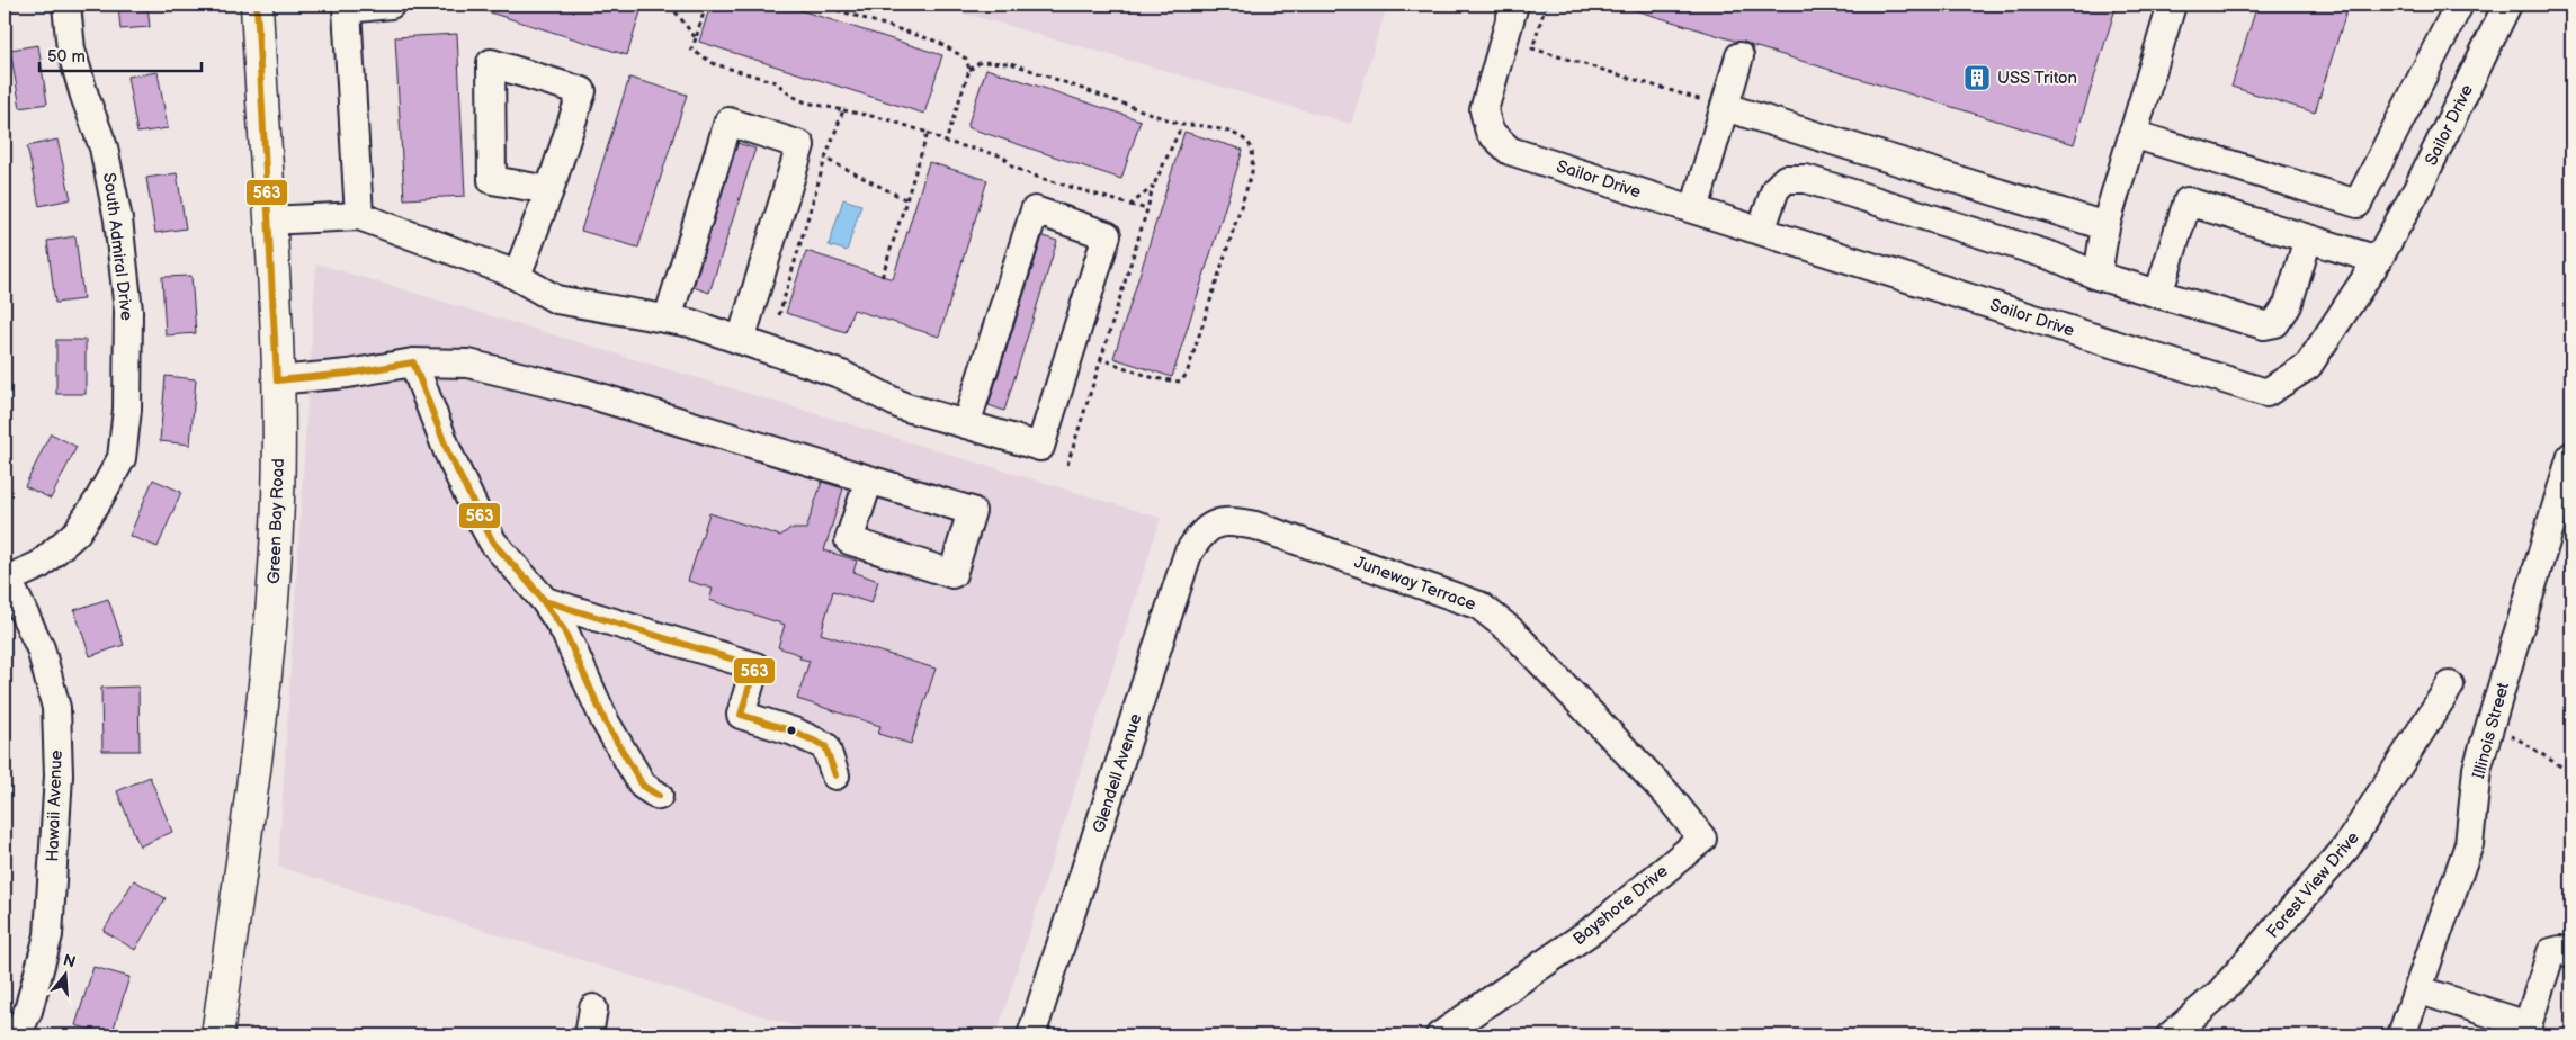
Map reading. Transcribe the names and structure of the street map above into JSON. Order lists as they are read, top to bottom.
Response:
{
  "streets": {
    "main road": ["Green Bay Road"],
    "street": [
      "Sailor Drive",
      "South Admiral Drive",
      "Juneway Terrace",
      "Illinois Street",
      "Glendell Avenue",
      "Hawaii Avenue",
      "Forest View Drive",
      "Bayshore Drive"
    ]
  },
  "crossings": [
    ["South Admiral Drive", "Hawaii Avenue"],
    ["Juneway Terrace", "Glendell Avenue"],
    ["Juneway Terrace", "Bayshore Drive"]
  ],
  "places": {
    "building": ["USS Triton"]
  },
  "lines": ["transit line 563"],
  "scale_bar": "50 m",
  "north": "top"
}
